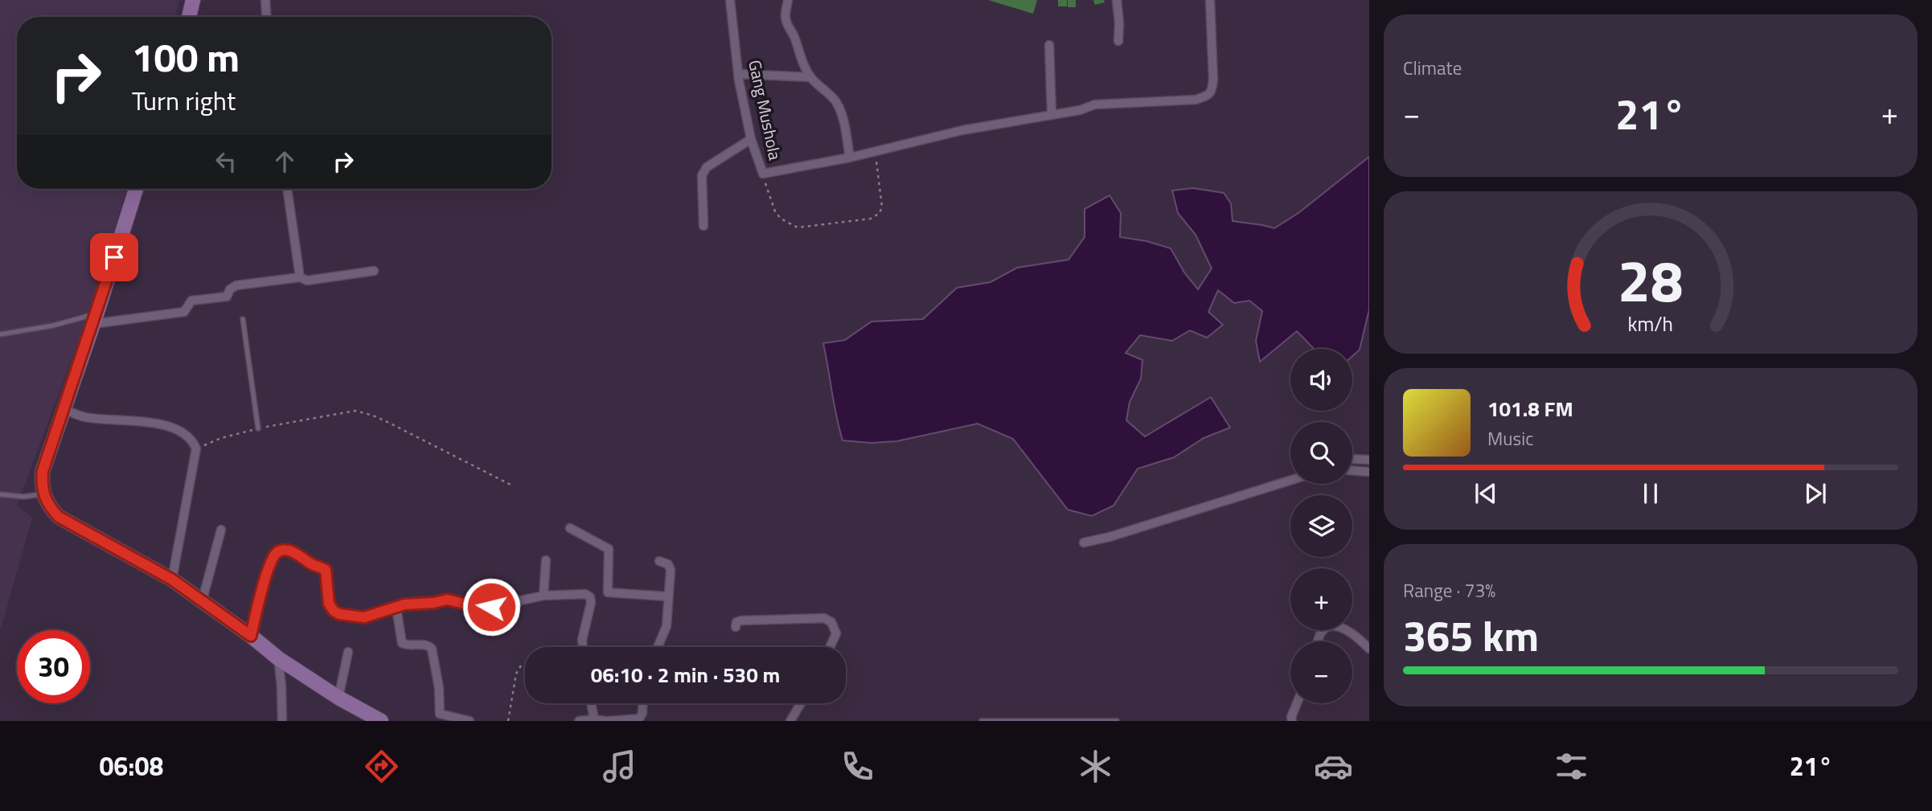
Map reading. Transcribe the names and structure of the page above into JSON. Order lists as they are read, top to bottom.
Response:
{
  "streets": {
    "street": ["Gang Mushola"]
  },
  "page": {
    "tile": [
      "Climate",
      ["Range · 73%", "365 km"]
    ],
    "turn": ["100 m", "Turn right"],
    "heat": ["−", "21°", "+"],
    "map_buttons": ["+", "−"],
    "song": ["101.8 FM", "Music"],
    "limit": "30",
    "trip": "06:10 · 2 min · 530 m",
    "tabs": ["06:08", "21°"],
    "gauge": ["28", "km/h"]
  }
}
